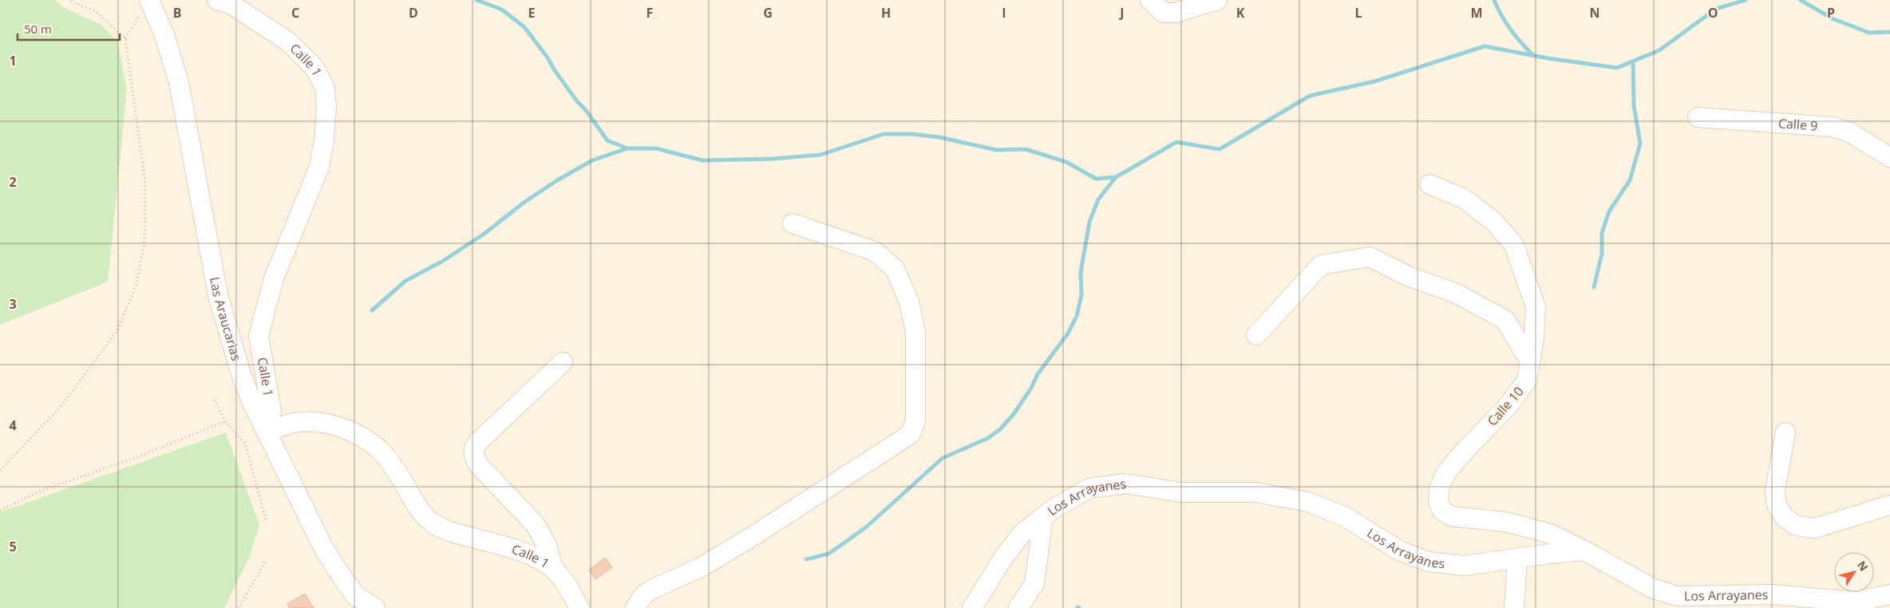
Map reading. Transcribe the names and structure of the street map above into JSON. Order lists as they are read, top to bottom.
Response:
{
  "streets": {
    "street": [
      "Calle 1",
      "Calle 9",
      "Las Araucarias",
      "Calle 10",
      "Los Arrayanes"
    ]
  },
  "crossings": [
    ["Calle 1", "Las Araucarias"],
    ["Calle 10", "Los Arrayanes"]
  ],
  "scale_bar": "50 m",
  "north": "top right",
  "grid": {
    "columns": [
      "B",
      "C",
      "D",
      "E",
      "F",
      "G",
      "H",
      "I",
      "J",
      "K",
      "L",
      "M",
      "N",
      "O",
      "P"
    ],
    "rows": [
      "1",
      "2",
      "3",
      "4",
      "5"
    ]
  }
}
